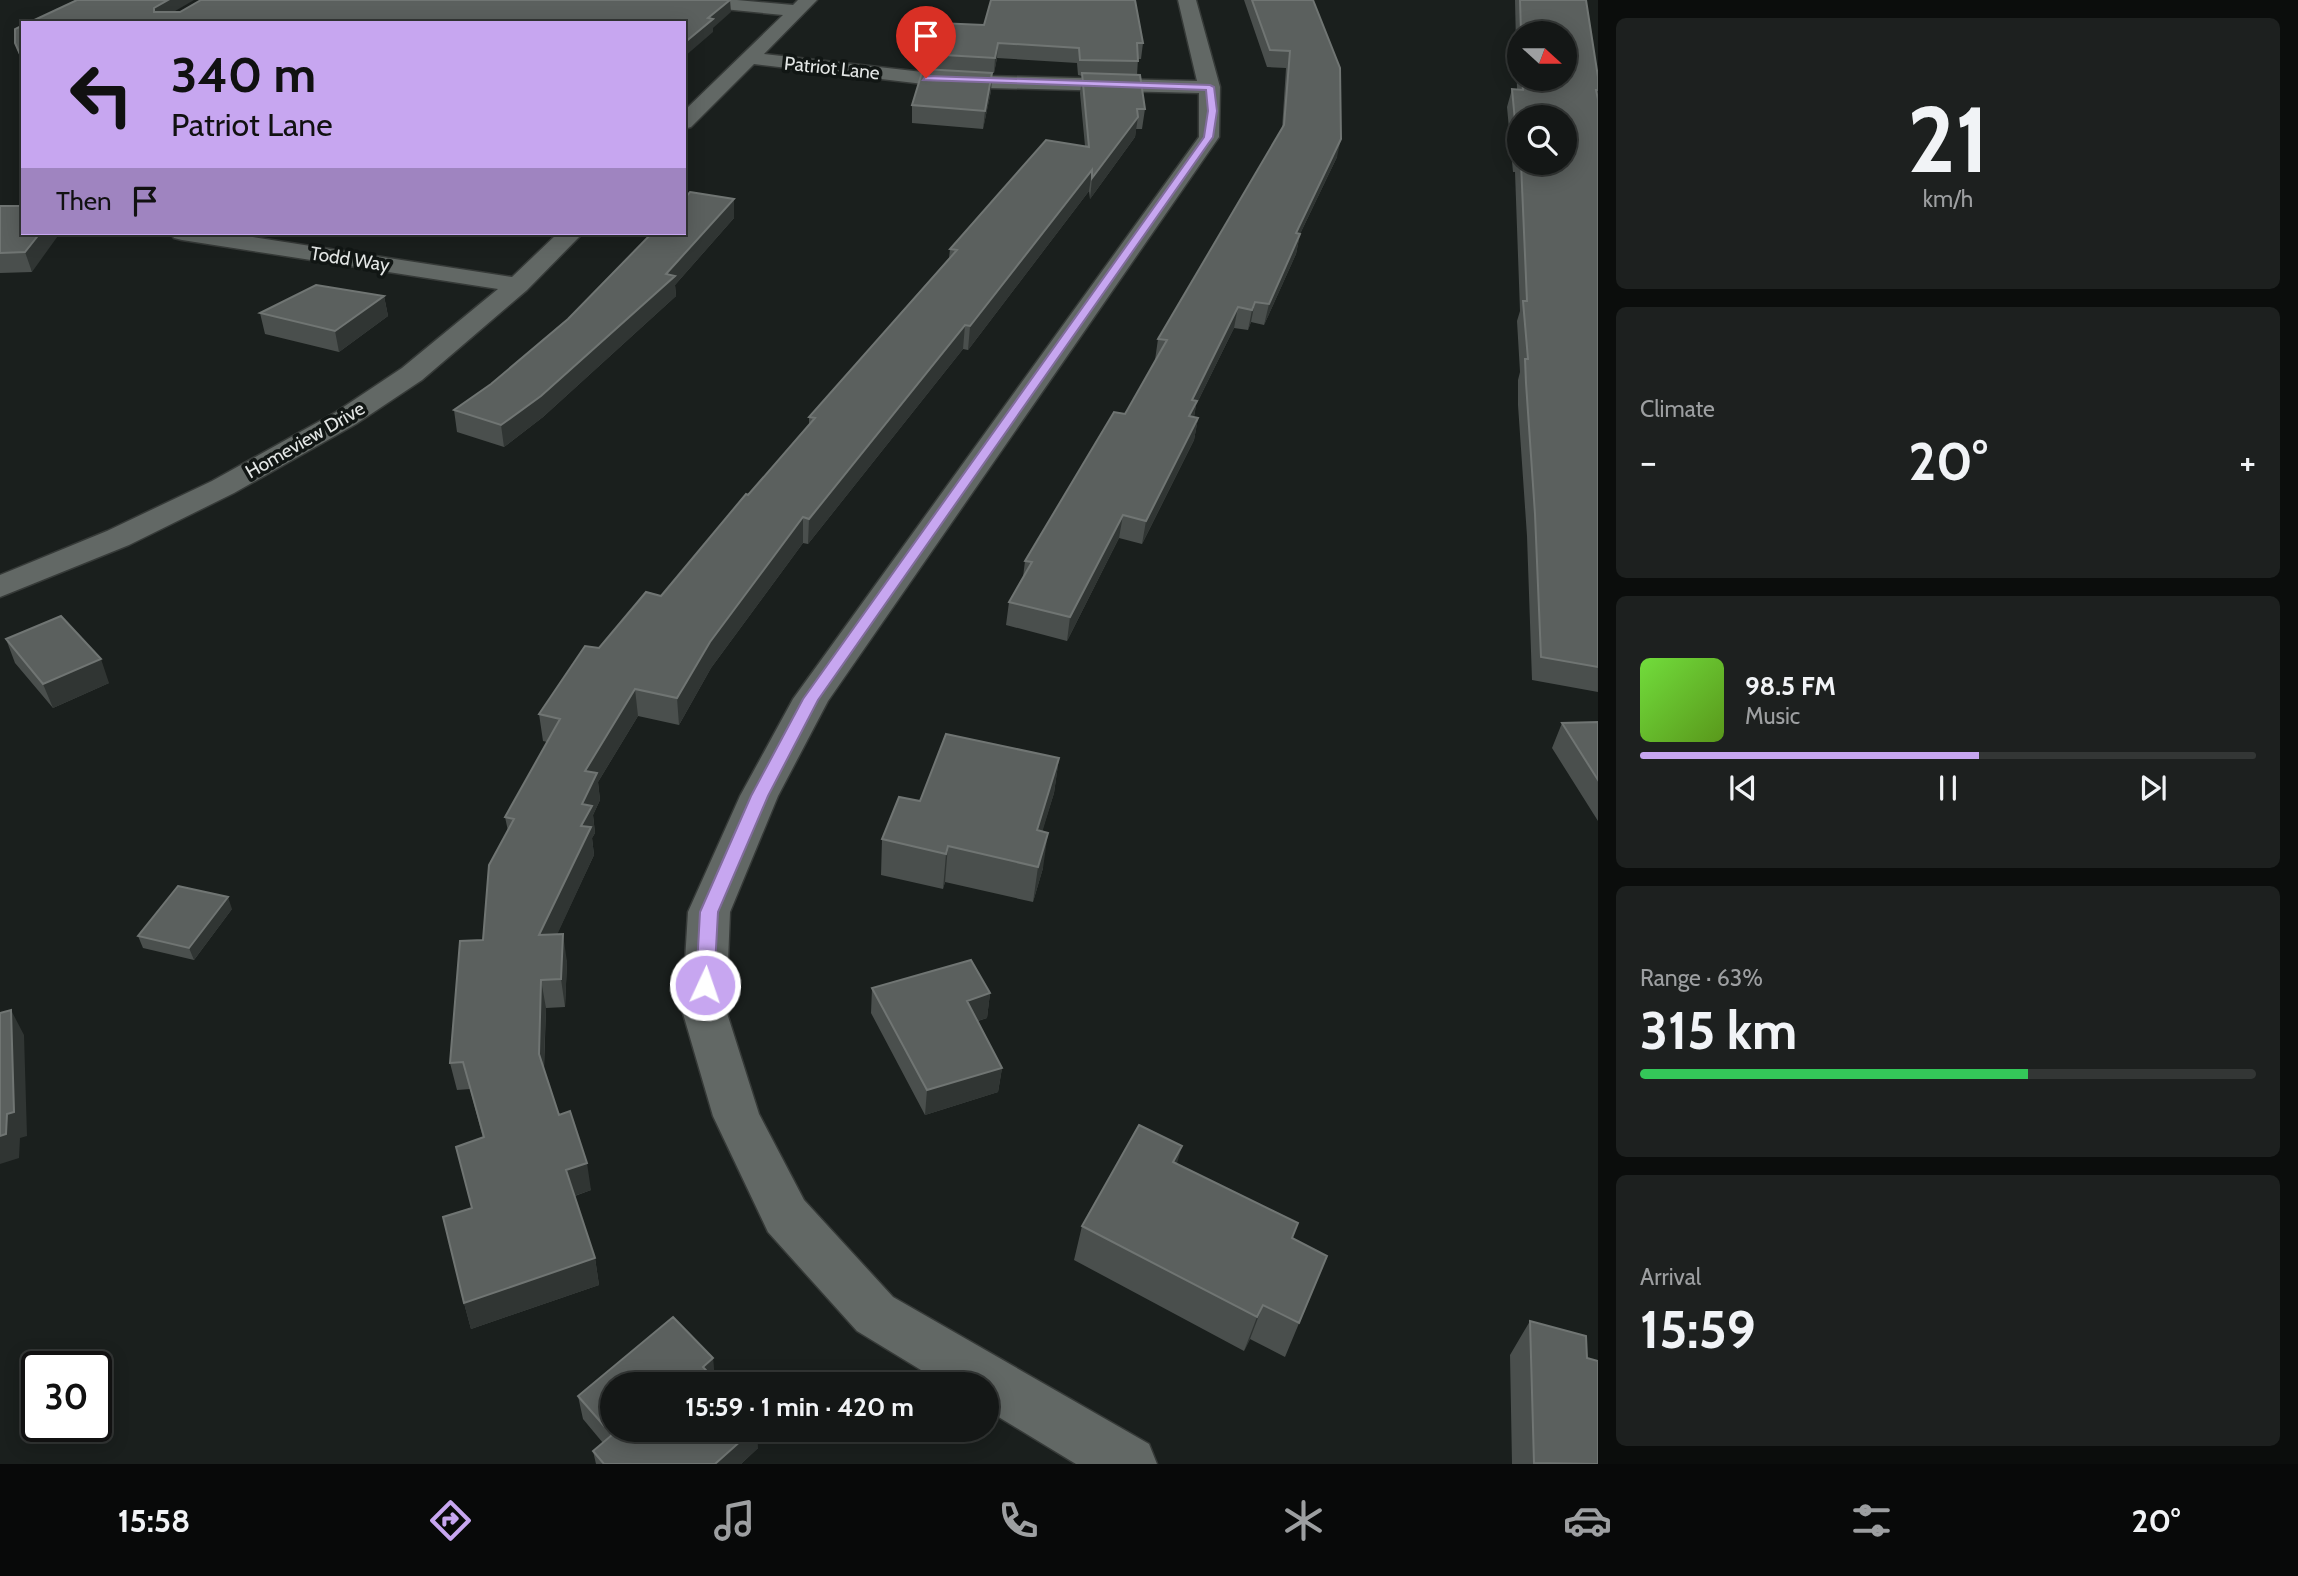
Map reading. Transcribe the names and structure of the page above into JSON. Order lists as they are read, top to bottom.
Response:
{
  "streets": {
    "street": ["Patriot Lane", "Todd Way", "Homeview Drive"]
  },
  "crossings": [
    ["Todd Way", "Homeview Drive"]
  ],
  "north": "right",
  "page": {
    "tile": [
      ["21", "km/h"],
      "Climate",
      ["Range · 63%", "315 km"],
      ["Arrival", "15:59"]
    ],
    "turn": ["340 m", "Patriot Lane"],
    "then": "Then",
    "heat": ["−", "20°", "+"],
    "song": ["98.5 FM", "Music"],
    "limit": "30",
    "trip": "15:59 · 1 min · 420 m",
    "tabs": ["15:58", "20°"]
  }
}
